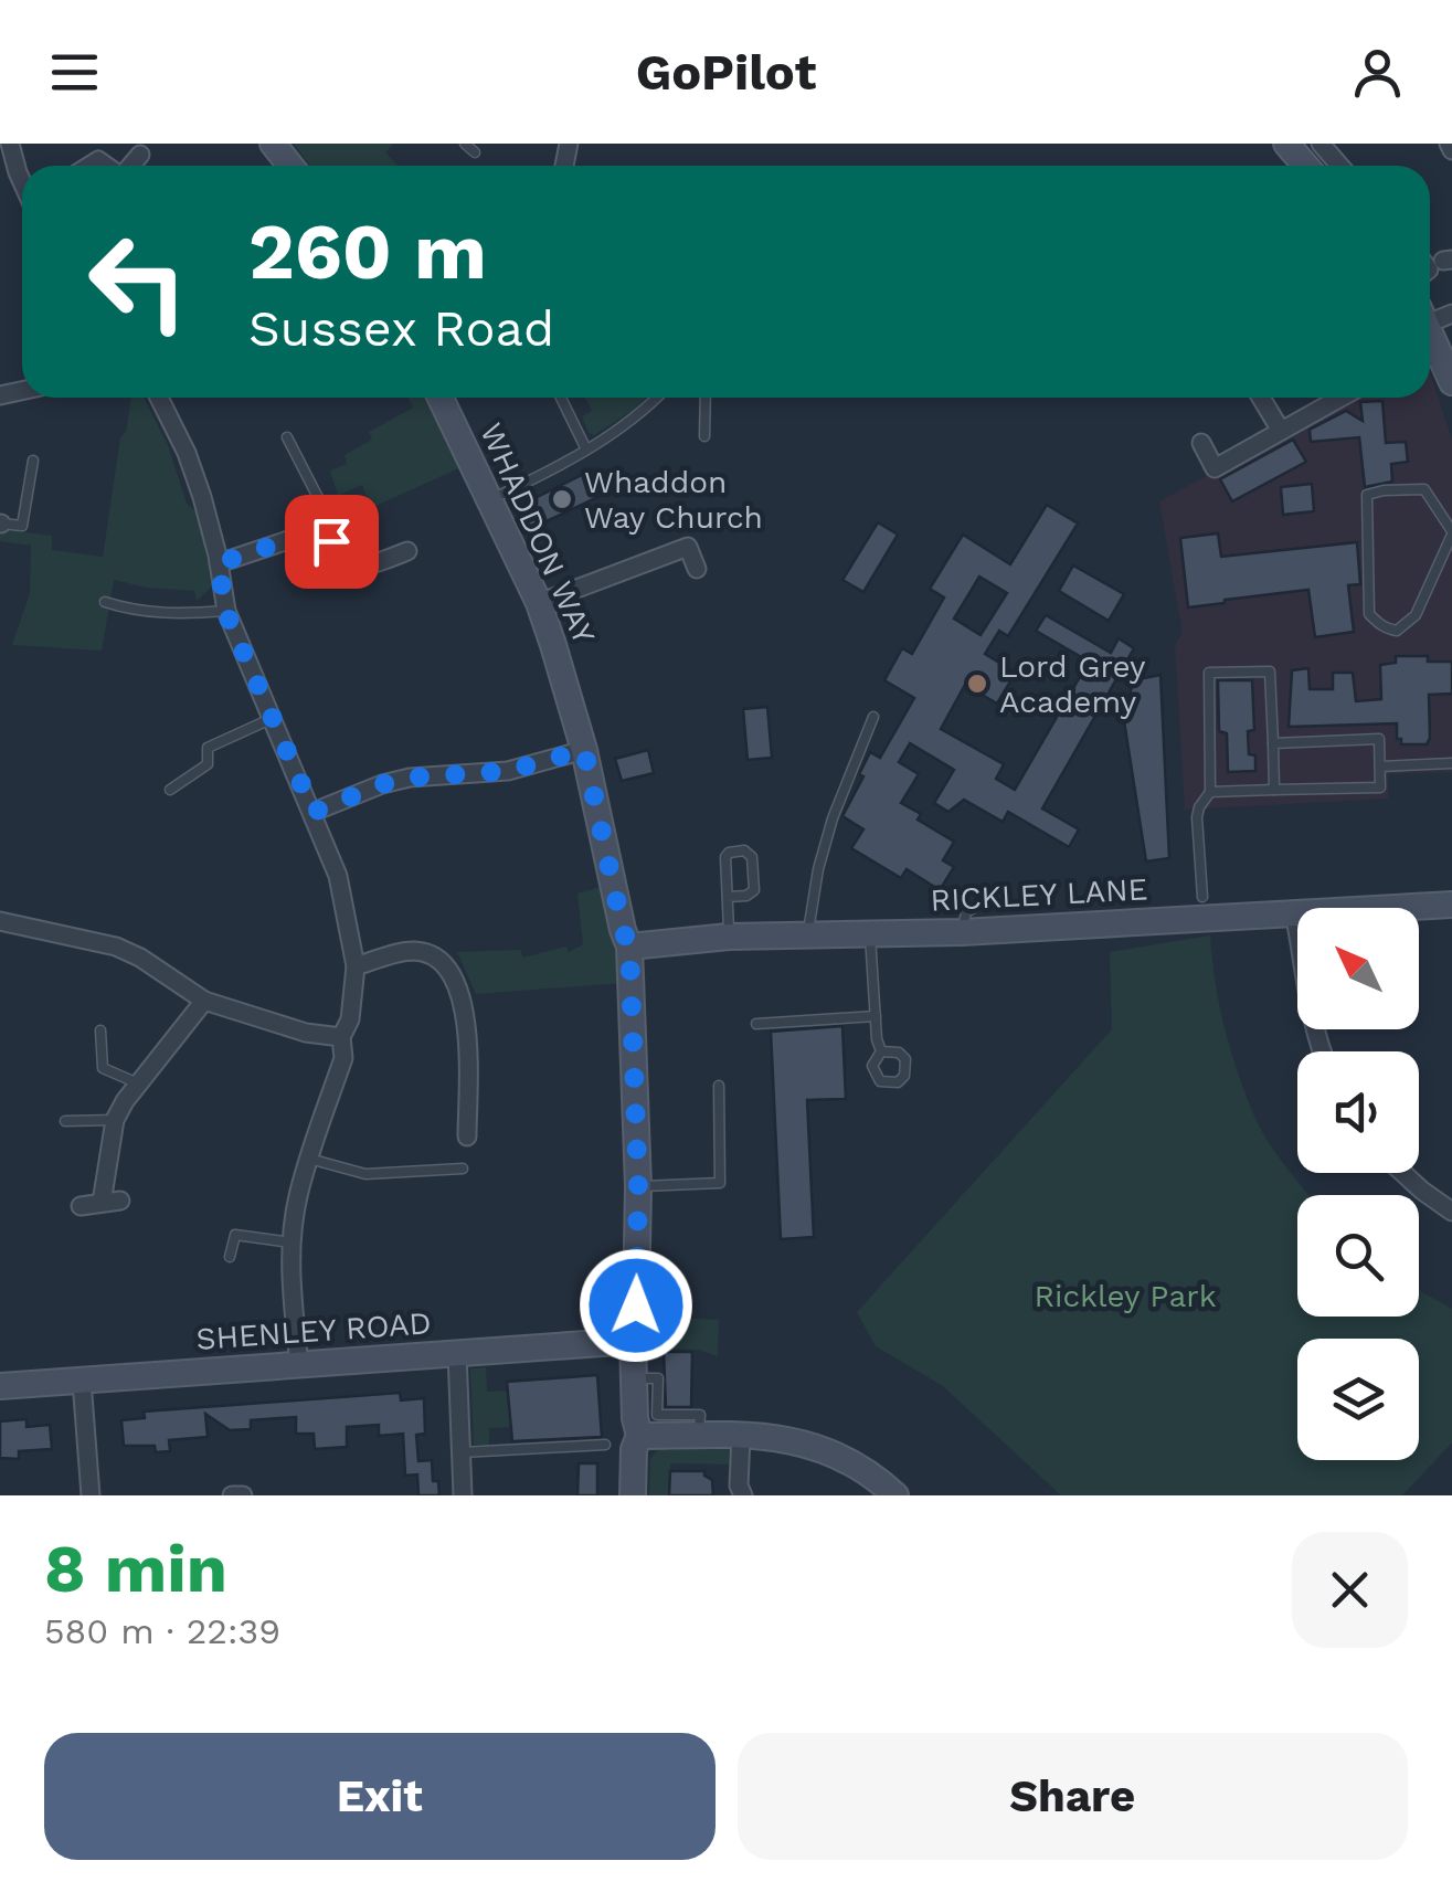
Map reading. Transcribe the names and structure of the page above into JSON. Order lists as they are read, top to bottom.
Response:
{
  "streets": {
    "street": ["WHADDON WAY", "RICKLEY LANE", "SHENLEY ROAD"]
  },
  "crossings": [
    ["WHADDON WAY", "RICKLEY LANE"],
    ["WHADDON WAY", "SHENLEY ROAD"]
  ],
  "parks": ["Rickley Park"],
  "places": ["Whaddon Way Church", "Lord Grey Academy"],
  "north": "top left",
  "page": {
    "header": "GoPilot",
    "turn": ["260 m", "Sussex Road"],
    "heading": ["8 min", "580 m · 22:39"],
    "buttons": ["Exit", "Share"]
  }
}
